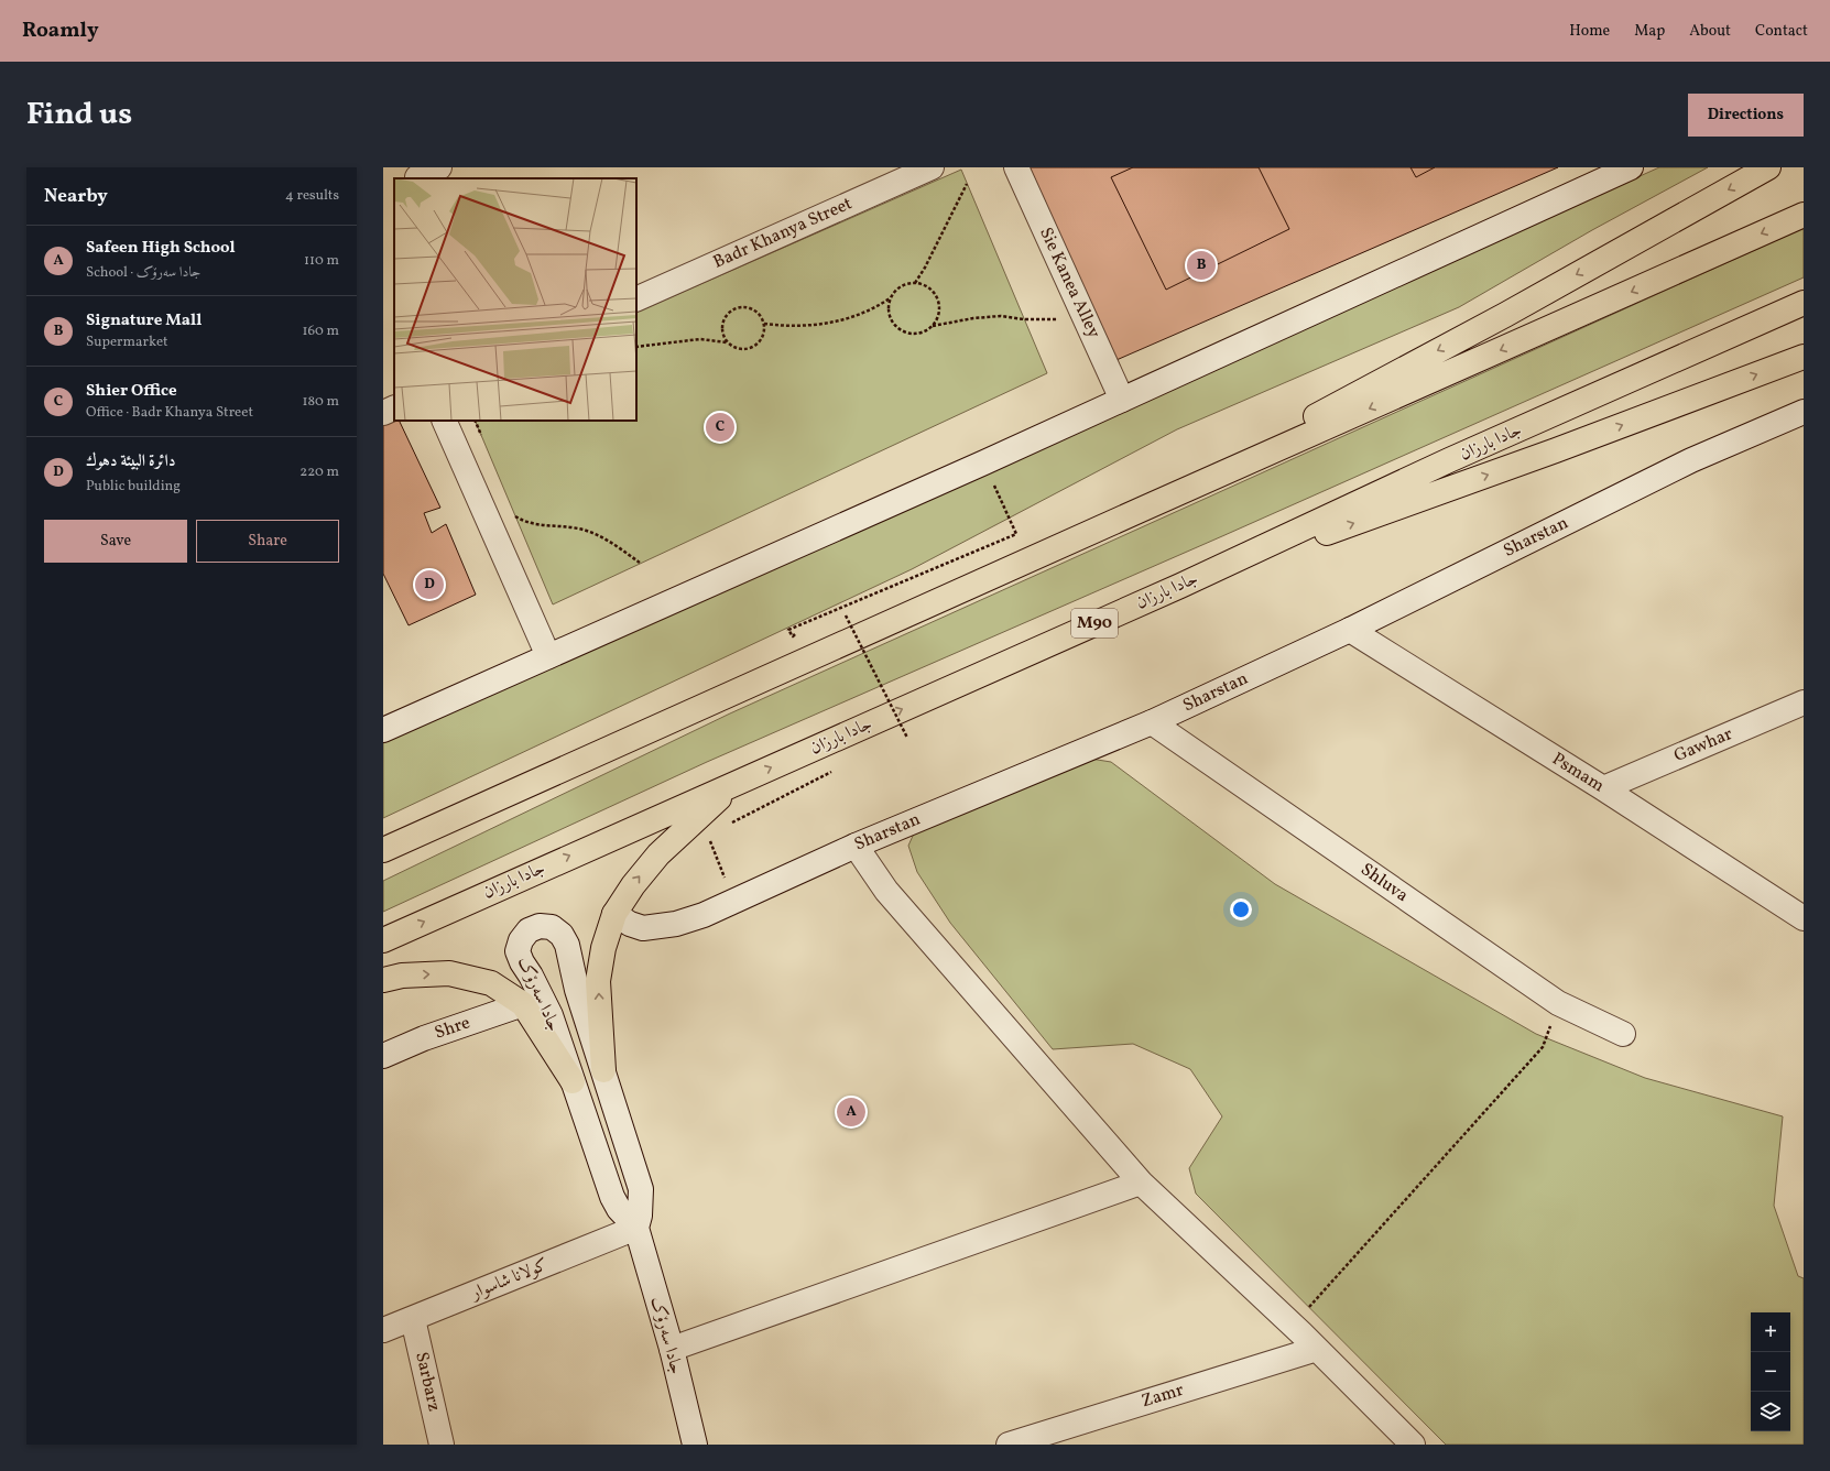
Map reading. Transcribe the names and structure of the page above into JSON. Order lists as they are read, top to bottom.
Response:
{
  "streets": {
    "highway": ["جادا بارزان", "M90"],
    "street": [
      "Badr Khanya Street",
      "Sie Kanea Alley",
      "Sharstan",
      "Gawhar",
      "Psmam",
      "Shluva",
      "جادا سەرۆک",
      "Shre",
      "كولانا شاسوار",
      "Sarbarz",
      "Zamr"
    ]
  },
  "crossings": [
    ["Sharstan", "Psmam"],
    ["Sharstan", "Shluva"],
    ["Gawhar", "Psmam"],
    ["جادا سەرۆک", "كولانا شاسوار"],
    ["كولانا شاسوار", "Sarbarz"]
  ],
  "page": {
    "header": "Roamly",
    "nav": [
      "Home",
      "Map",
      "About",
      "Contact"
    ],
    "title": "Find us",
    "buttons": [
      "Directions",
      ["Save", "Share"]
    ],
    "heading": ["Nearby", "4 results"],
    "list": [
      {
        "mark": "A",
        "name": "Safeen High School",
        "note": "School · جادا سەرۆک",
        "value": "110 m"
      },
      {
        "mark": "B",
        "name": "Signature Mall",
        "note": "Supermarket",
        "value": "160 m"
      },
      {
        "mark": "C",
        "name": "Shier Office",
        "note": "Office · Badr Khanya Street",
        "value": "180 m"
      },
      {
        "mark": "D",
        "name": "دائرة البيئة دهوك",
        "note": "Public building",
        "value": "220 m"
      }
    ],
    "pins": [
      "B",
      "C",
      "D",
      "A"
    ],
    "map_buttons": ["+", "−"]
  }
}
